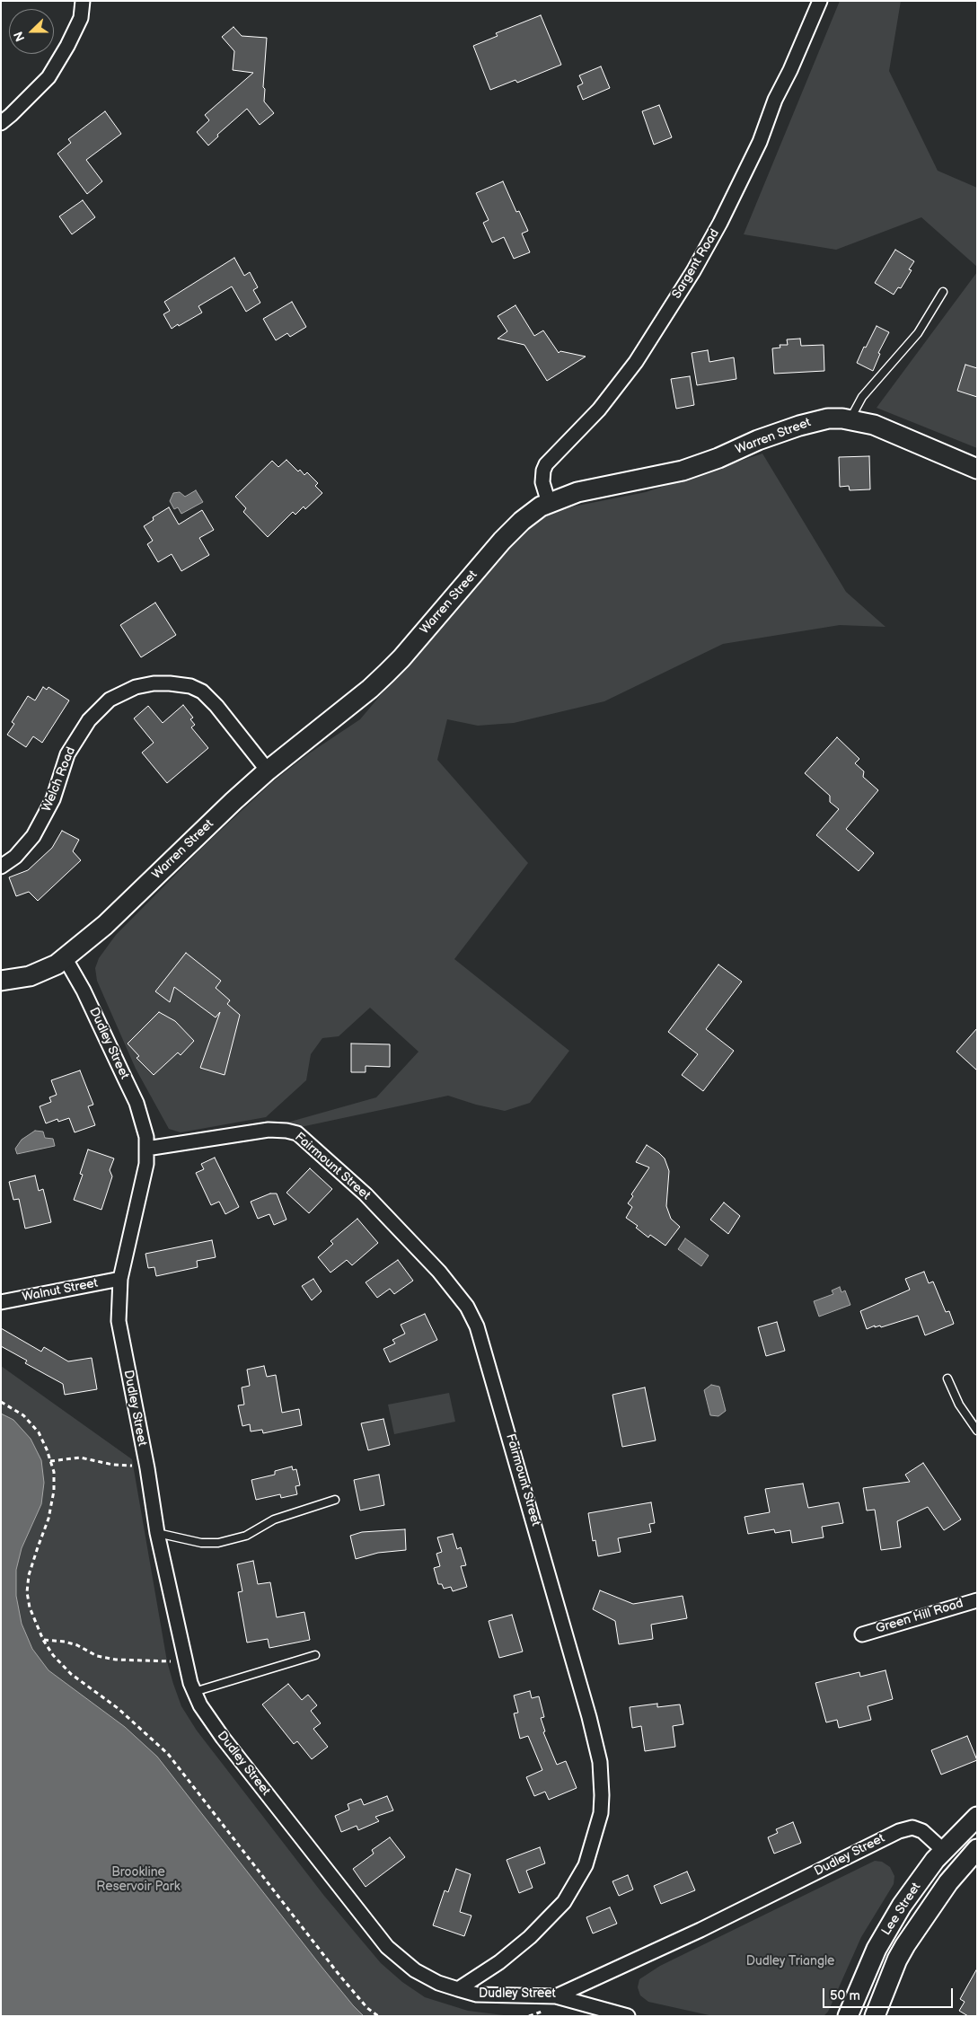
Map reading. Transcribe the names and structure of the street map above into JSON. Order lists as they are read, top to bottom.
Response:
{
  "streets": {
    "street": [
      "Sargent Road",
      "Warren Street",
      "Welch Road",
      "Dudley Street",
      "Fairmount Street",
      "Walnut Street",
      "Green Hill Road",
      "Lee Street"
    ]
  },
  "crossings": [
    ["Sargent Road", "Warren Street"],
    ["Warren Street", "Welch Road"],
    ["Warren Street", "Dudley Street"],
    ["Dudley Street", "Fairmount Street"],
    ["Dudley Street", "Walnut Street"],
    ["Dudley Street", "Lee Street"]
  ],
  "parks": ["Brookline Reservoir Park", "Dudley Triangle"],
  "scale_bar": "50 m",
  "north": "left"
}
